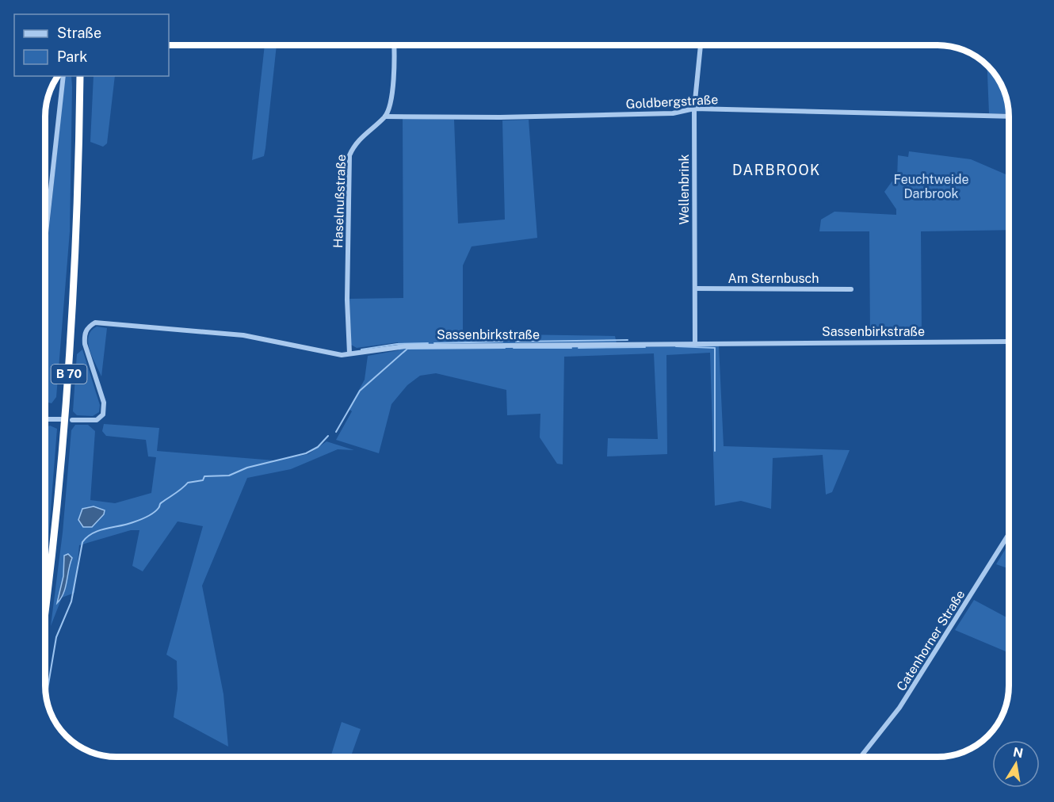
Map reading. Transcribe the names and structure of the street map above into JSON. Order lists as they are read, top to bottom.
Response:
{
  "streets": {
    "highway": ["B 70"],
    "street": [
      "Goldbergstraße",
      "Wellenbrink",
      "Haselnußstraße",
      "Am Sternbusch",
      "Sassenbirkstraße",
      "Catenhorner Straße"
    ]
  },
  "crossings": [
    ["Goldbergstraße", "Wellenbrink"],
    ["Goldbergstraße", "Haselnußstraße"],
    ["Wellenbrink", "Am Sternbusch"],
    ["Wellenbrink", "Sassenbirkstraße"],
    ["Haselnußstraße", "Sassenbirkstraße"]
  ],
  "districts": ["DARBROOK"],
  "parks": ["Feuchtweide Darbrook"],
  "legend": ["Straße", "Park"],
  "north": "top"
}
